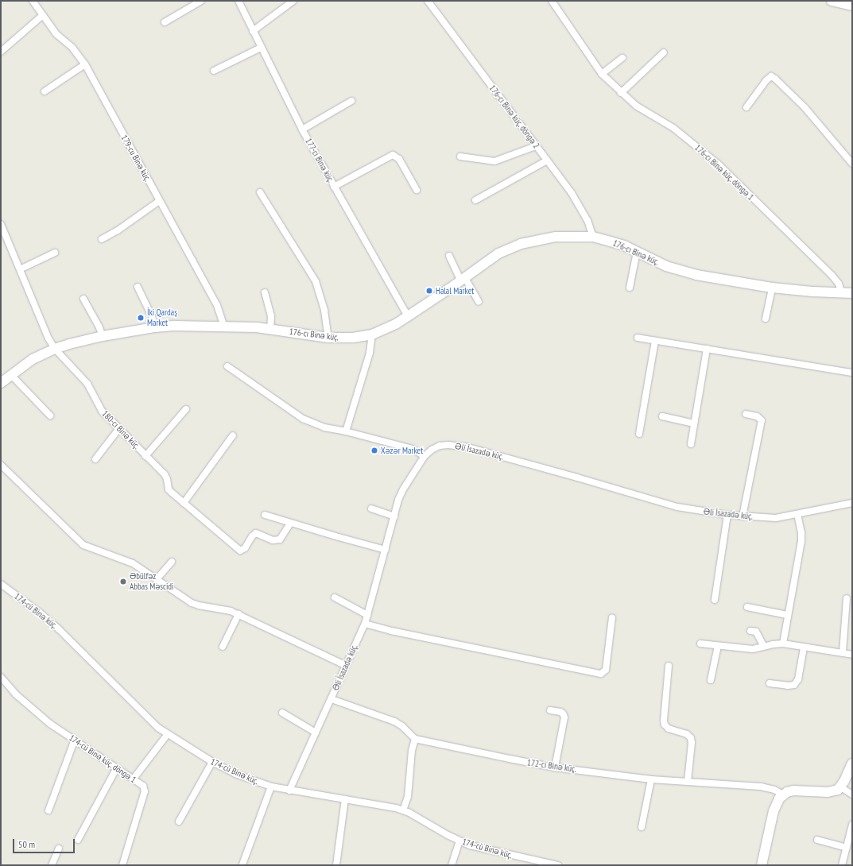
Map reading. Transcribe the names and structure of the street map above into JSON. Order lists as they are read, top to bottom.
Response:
{
  "streets": {
    "street": [
      "176-cı Binə küç. döngə 2",
      "179-cu Binə küç.",
      "177-ci Binə küç.",
      "176-cı Binə küç. döngə 1",
      "176-cı Binə küç.",
      "180-cı Binə küç.",
      "Əli İsazadə küç.",
      "174-cü Binə küç.",
      "174-cü Binə küç. döngə 1",
      "172-ci Binə küç."
    ]
  },
  "crossings": [
    ["176-cı Binə küç. döngə 2", "176-cı Binə küç."],
    ["179-cu Binə küç.", "176-cı Binə küç."],
    ["177-ci Binə küç.", "176-cı Binə küç."],
    ["176-cı Binə küç. döngə 1", "176-cı Binə küç."],
    ["176-cı Binə küç.", "180-cı Binə küç."],
    ["Əli İsazadə küç.", "174-cü Binə küç."]
  ],
  "places": [
    "Halal Market",
    "İki Qardaş Market",
    "Xəzər Market",
    "Əbülfəz Abbas Məscidi"
  ],
  "scale_bar": "50 m"
}
